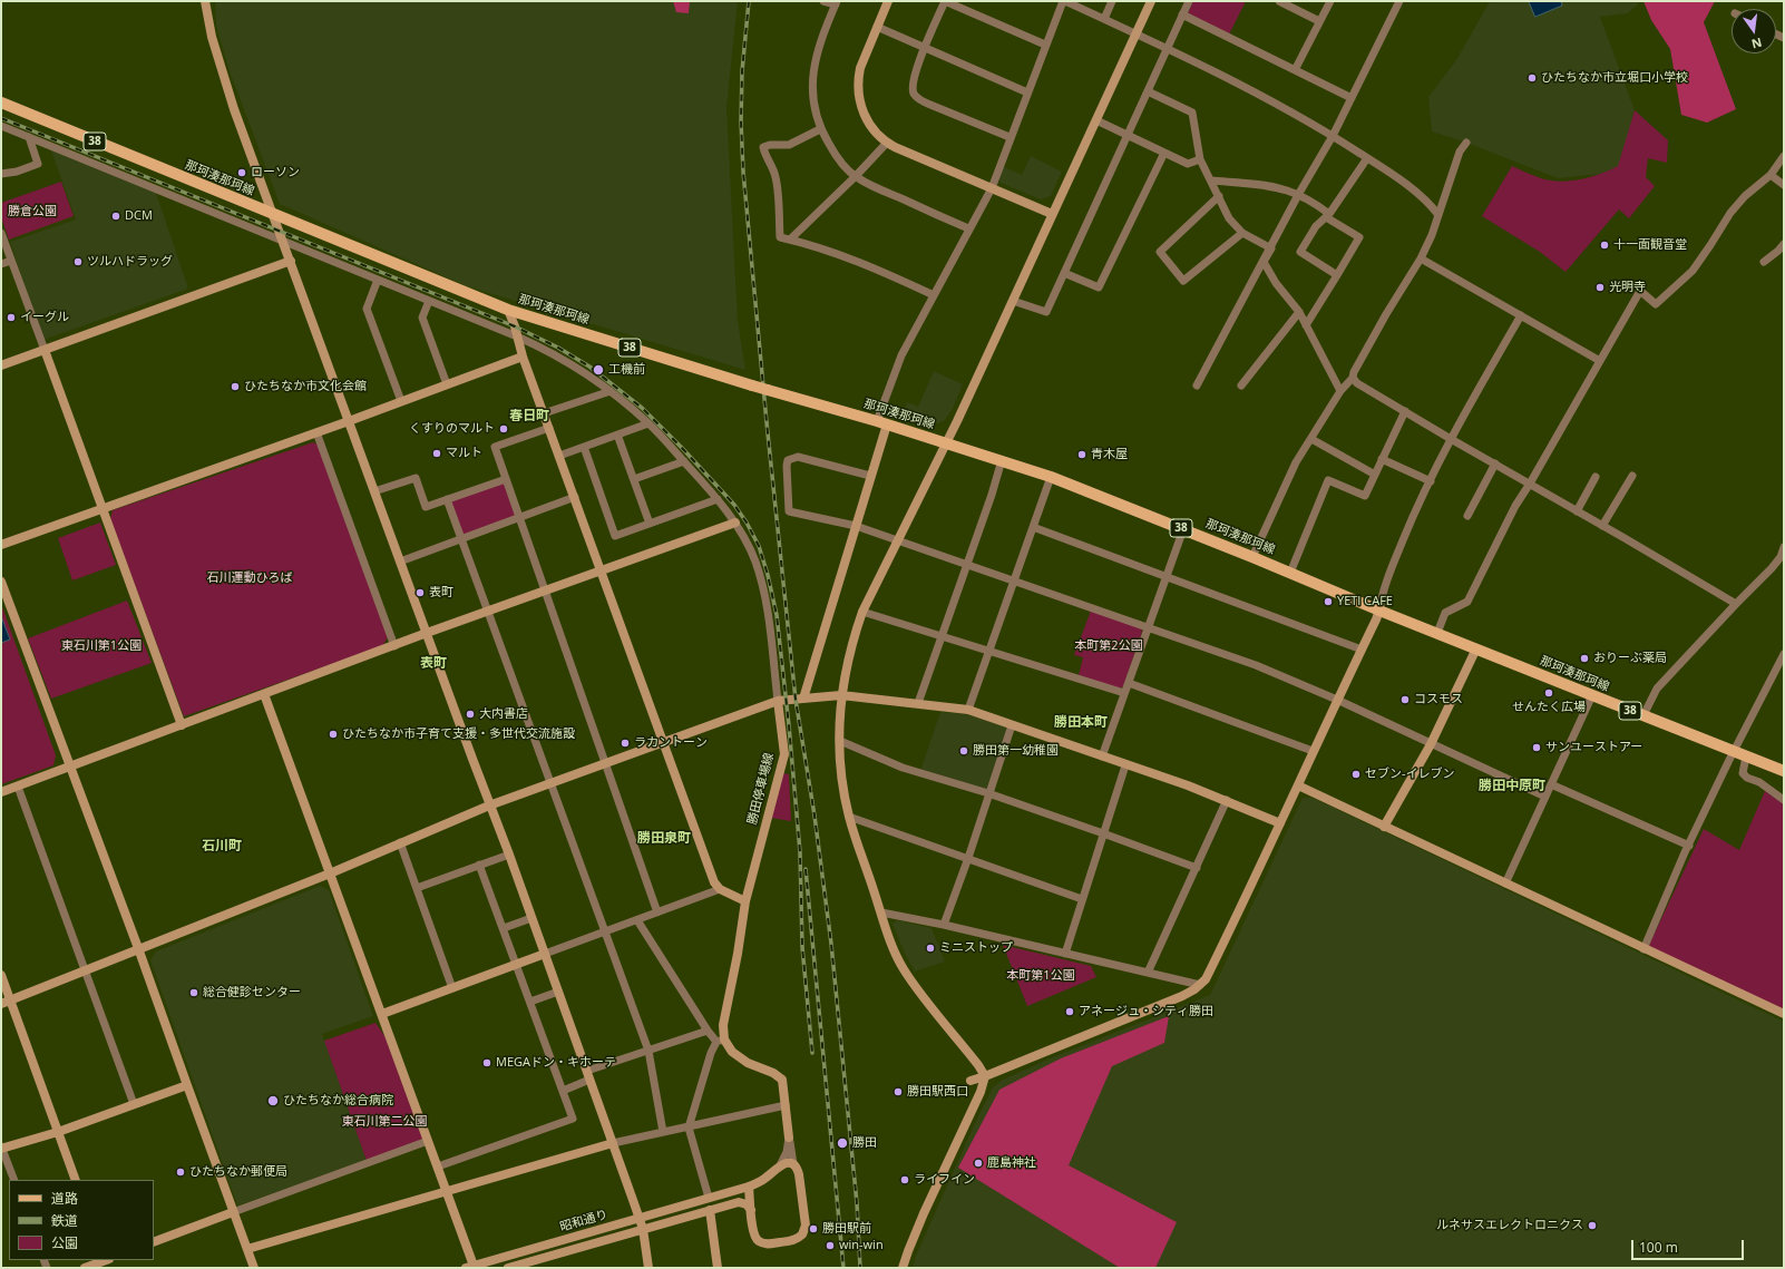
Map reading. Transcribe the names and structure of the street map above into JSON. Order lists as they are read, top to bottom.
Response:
{
  "streets": {
    "main road": ["38", "那珂湊那珂線"],
    "street": ["勝田停車場線", "昭和通り"]
  },
  "districts": [
    "春日町",
    "表町",
    "勝田本町",
    "勝田中原町",
    "勝田泉町",
    "石川町"
  ],
  "parks": [
    "勝倉公園",
    "石川運動ひろば",
    "東石川第1公園",
    "本町第2公園",
    "本町第1公園",
    "東石川第二公園"
  ],
  "places": [
    "ひたちなか市立堀口小学校",
    "ローソン",
    "DCM",
    "十一面観音堂",
    "ツルハドラッグ",
    "光明寺",
    "イーグル",
    "工機前",
    "ひたちなか市文化会館",
    "くすりのマルト",
    "マルト",
    "青木屋",
    "表町",
    "YETI CAFE",
    "おりーぶ薬局",
    "せんたく広場",
    "コスモス",
    "大内書店",
    "ひたちなか市子育て支援・多世代交流施設",
    "ラカントーン",
    "サンユーストアー",
    "勝田第一幼稚園",
    "セブン-イレブン",
    "ミニストップ",
    "総合健診センター",
    "アネージュ・シティ勝田",
    "MEGAドン・キホーテ",
    "勝田駅西口",
    "ひたちなか総合病院",
    "勝田",
    "鹿島神社",
    "ひたちなか郵便局",
    "ライフイン",
    "ルネサスエレクトロニクス",
    "勝田駅前",
    "win-win"
  ],
  "legend": ["道路", "鉄道", "公園"],
  "scale_bar": "100 m",
  "north": "bottom"
}
